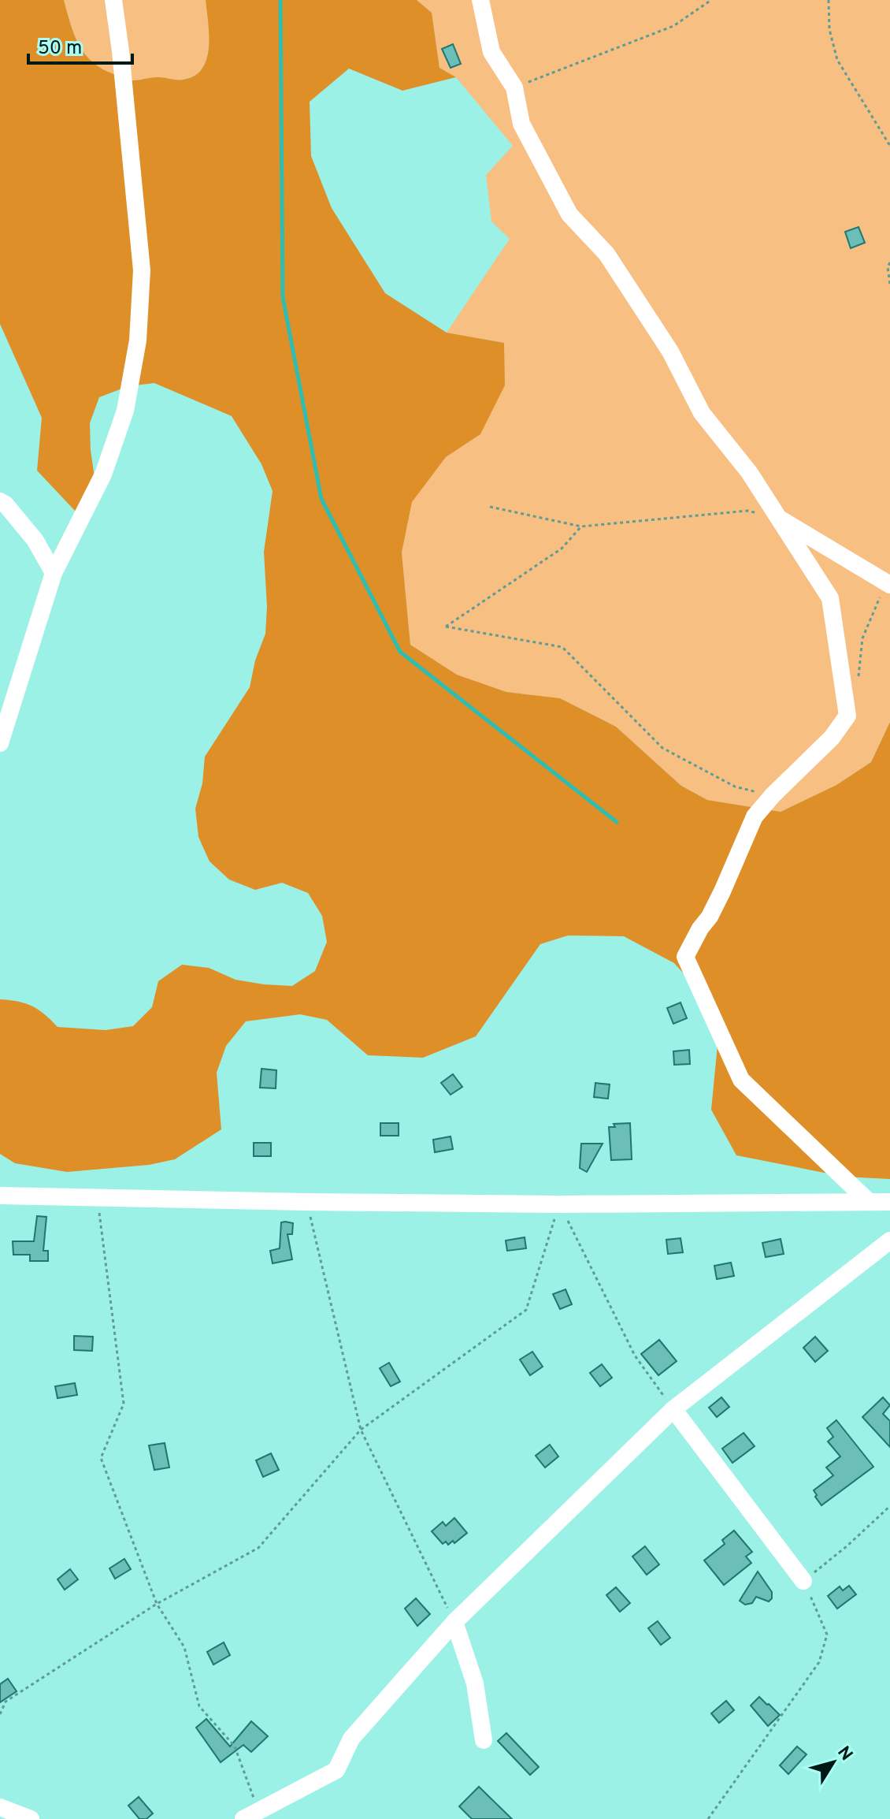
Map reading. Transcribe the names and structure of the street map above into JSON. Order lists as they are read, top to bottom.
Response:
{
  "scale_bar": "50 m",
  "north": "top right"
}
